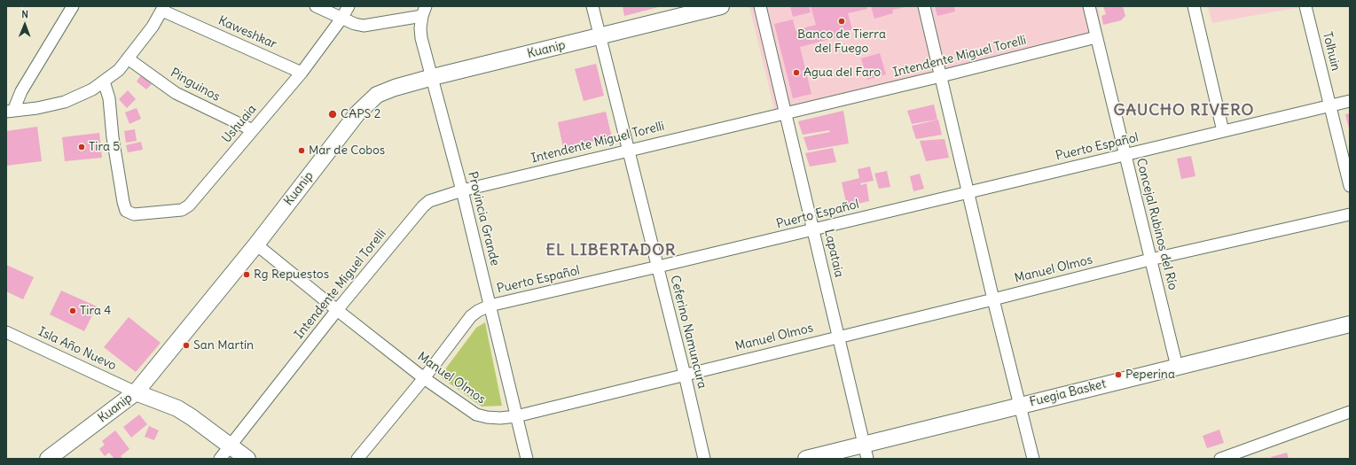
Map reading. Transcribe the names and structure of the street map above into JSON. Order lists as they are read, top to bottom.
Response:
{
  "streets": {
    "main road": ["Kuanip", "Fuegia Basket"],
    "street": [
      "Kaweshkar",
      "Tolhuin",
      "Intendente Miguel Torelli",
      "Pinguinos",
      "Ushuaia",
      "Puerto Español",
      "Provincia Grande",
      "Concejal Rubinos del Río",
      "Lapataia",
      "Manuel Olmos",
      "Ceferino Namuncura",
      "Isla Año Nuevo"
    ]
  },
  "crossings": [
    ["Kaweshkar", "Ushuaia"],
    ["Kuanip", "Provincia Grande"],
    ["Kuanip", "Manuel Olmos"],
    ["Kuanip", "Ceferino Namuncura"],
    ["Kuanip", "Isla Año Nuevo"],
    ["Tolhuin", "Puerto Español"],
    ["Intendente Miguel Torelli", "Provincia Grande"],
    ["Intendente Miguel Torelli", "Concejal Rubinos del Río"],
    ["Intendente Miguel Torelli", "Lapataia"],
    ["Intendente Miguel Torelli", "Manuel Olmos"],
    ["Intendente Miguel Torelli", "Ceferino Namuncura"],
    ["Pinguinos", "Ushuaia"],
    ["Puerto Español", "Provincia Grande"],
    ["Puerto Español", "Concejal Rubinos del Río"],
    ["Puerto Español", "Lapataia"],
    ["Puerto Español", "Manuel Olmos"],
    ["Puerto Español", "Ceferino Namuncura"],
    ["Provincia Grande", "Manuel Olmos"],
    ["Concejal Rubinos del Río", "Manuel Olmos"],
    ["Concejal Rubinos del Río", "Fuegia Basket"],
    ["Lapataia", "Manuel Olmos"],
    ["Lapataia", "Fuegia Basket"],
    ["Manuel Olmos", "Ceferino Namuncura"]
  ],
  "districts": ["GAUCHO RIVERO", "EL LIBERTADOR"],
  "places": [
    "Banco de Tierra del Fuego",
    "Agua del Faro",
    "CAPS 2",
    "Tira 5",
    "Mar de Cobos",
    "Rg Repuestos",
    "Tira 4",
    "San Martín",
    "Peperina"
  ],
  "north": "top"
}
